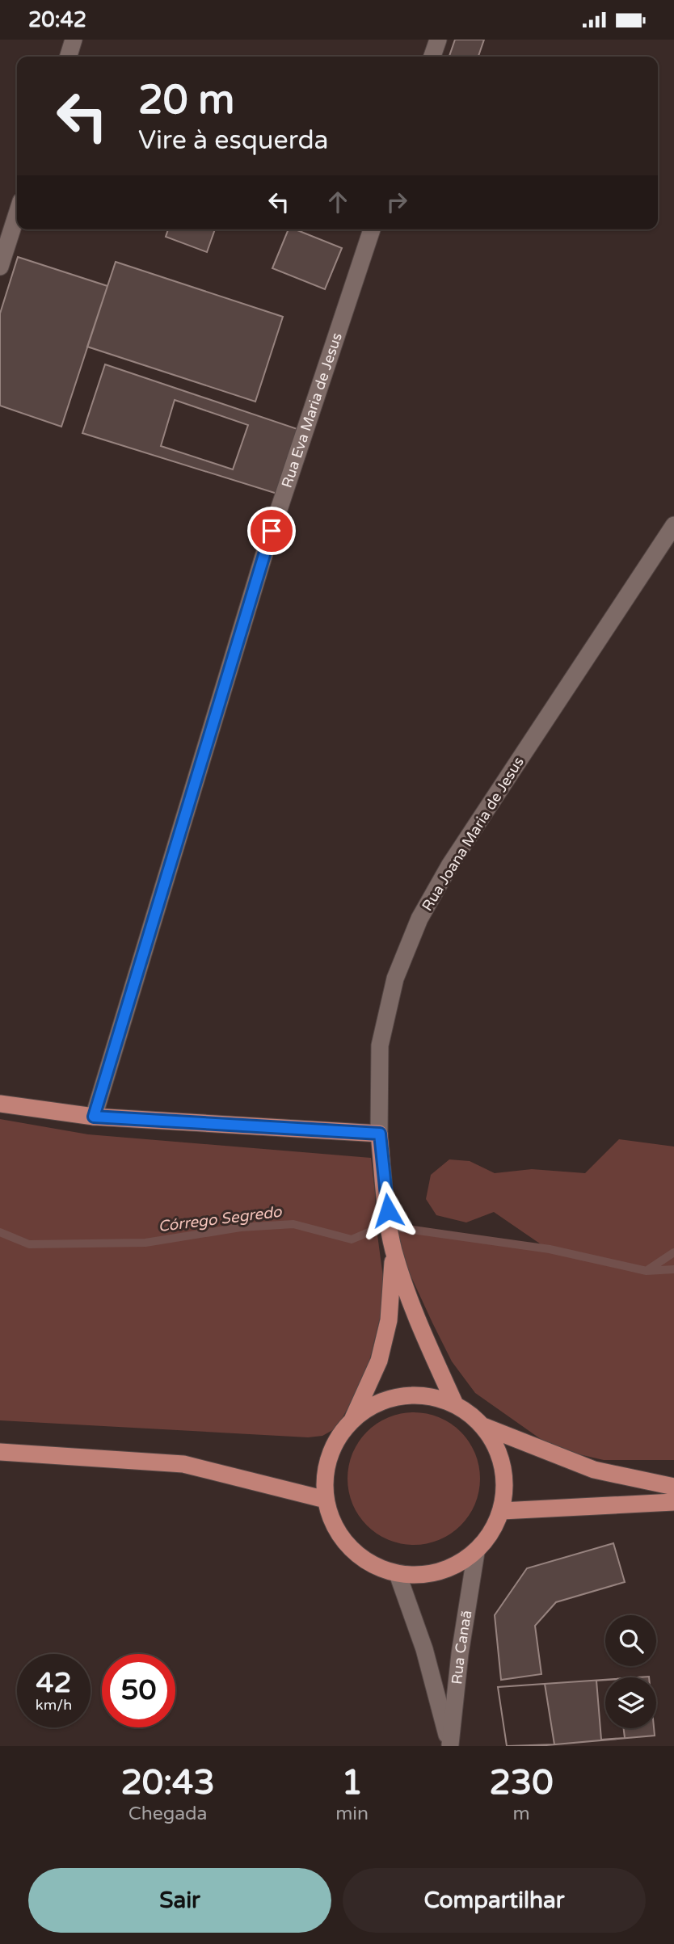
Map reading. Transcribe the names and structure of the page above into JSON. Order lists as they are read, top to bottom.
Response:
{
  "streets": {
    "main road": ["Rua Joana Maria de Jesus"],
    "street": ["Rua Eva Maria de Jesus", "Rua Canaã"]
  },
  "crossings": [
    ["Rua Joana Maria de Jesus", "Rua Canaã"]
  ],
  "water": ["Córrego Segredo"],
  "page": {
    "status": "20:42",
    "turn": ["20 m", "Vire à esquerda"],
    "speed": "42 km/h",
    "limit": "50",
    "eta": [
      "20:43",
      "Chegada",
      "1",
      "min",
      "230",
      "m"
    ],
    "buttons": ["Sair", "Compartilhar"]
  }
}
